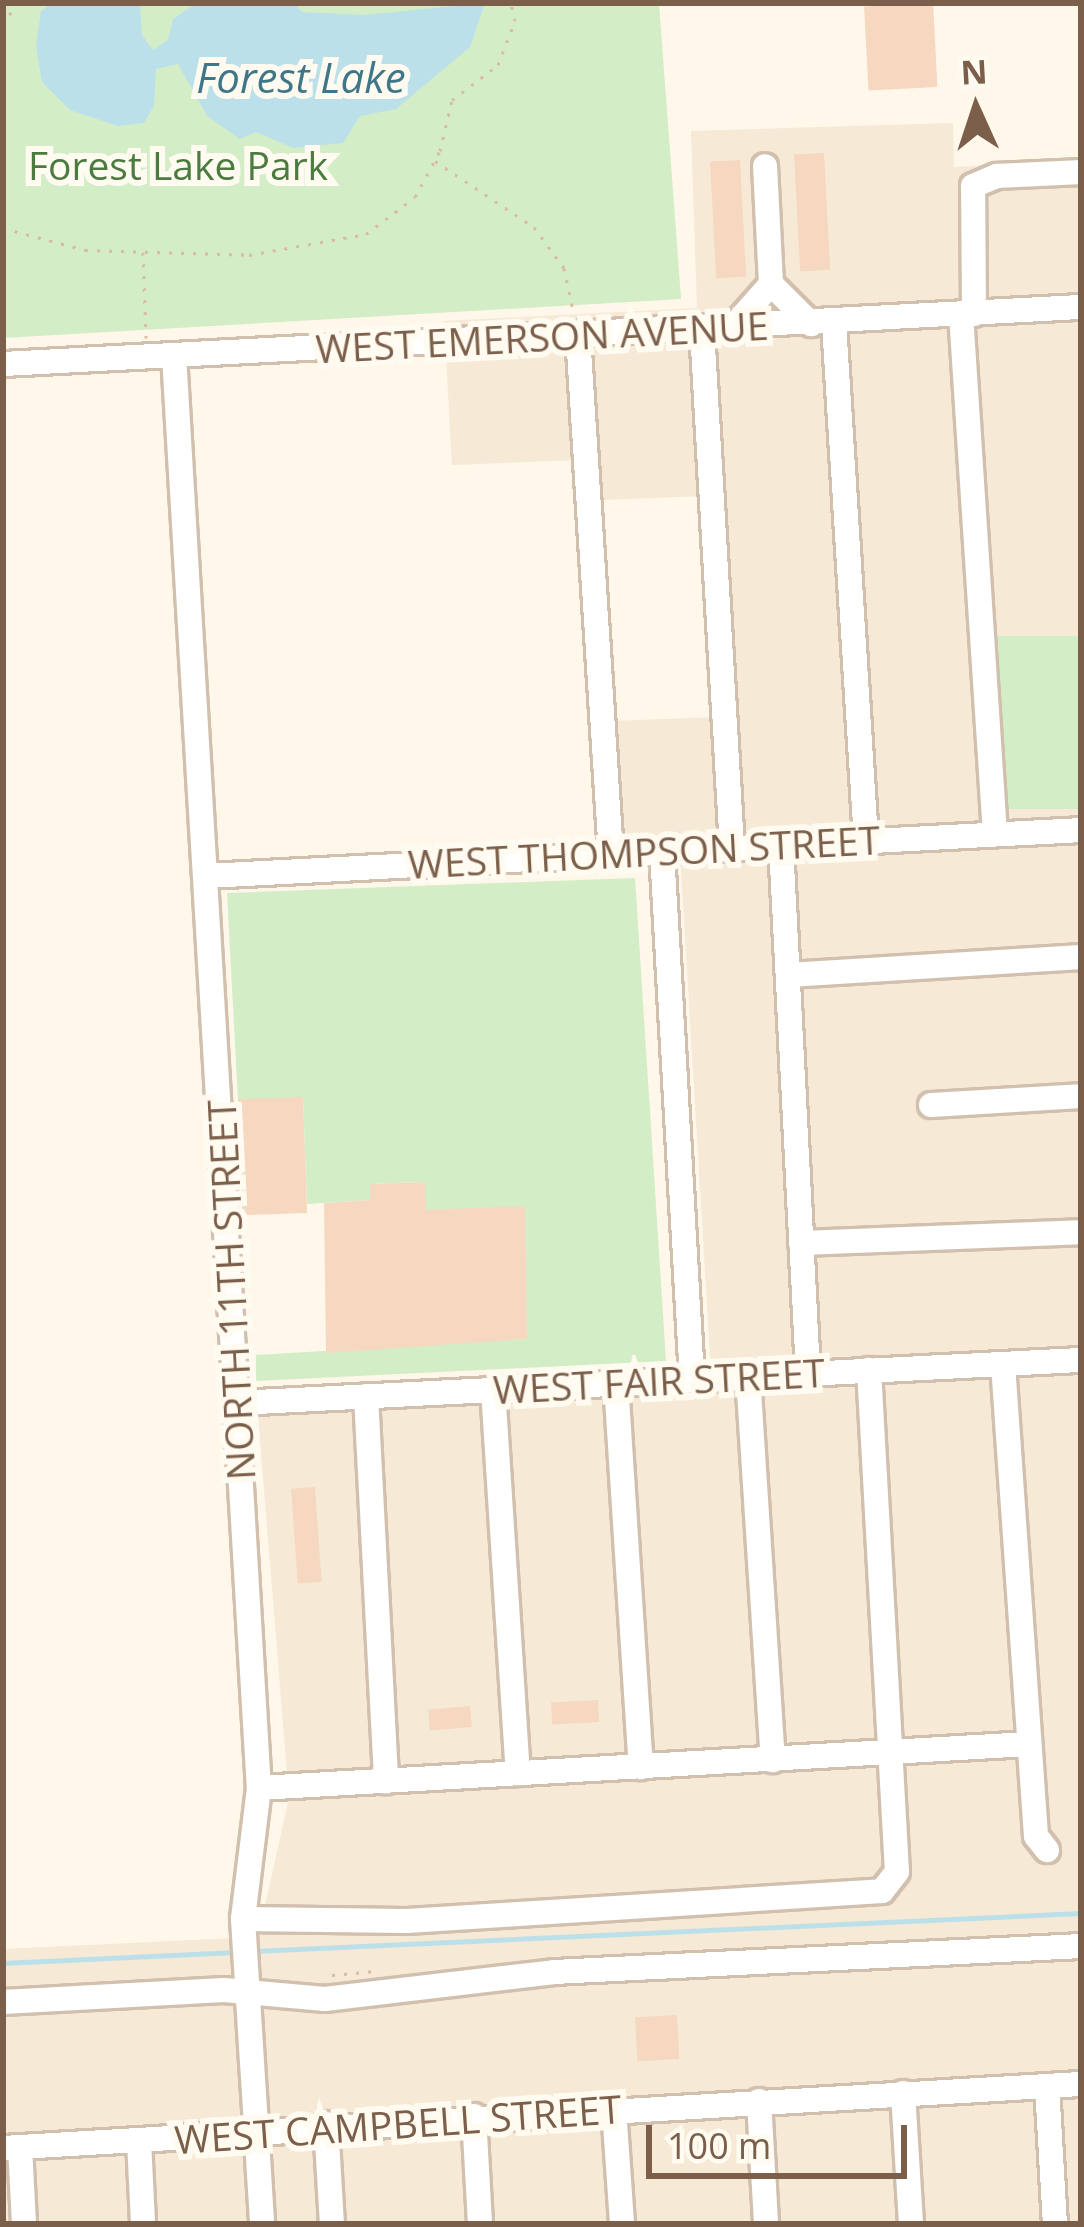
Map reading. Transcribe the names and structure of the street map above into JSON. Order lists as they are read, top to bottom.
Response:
{
  "streets": {
    "street": [
      "WEST EMERSON AVENUE",
      "WEST THOMPSON STREET",
      "NORTH 11TH STREET",
      "WEST FAIR STREET",
      "WEST CAMPBELL STREET"
    ]
  },
  "crossings": [
    ["WEST EMERSON AVENUE", "NORTH 11TH STREET"],
    ["WEST THOMPSON STREET", "NORTH 11TH STREET"],
    ["NORTH 11TH STREET", "WEST FAIR STREET"],
    ["NORTH 11TH STREET", "WEST CAMPBELL STREET"]
  ],
  "water": ["Forest Lake"],
  "parks": ["Forest Lake Park"],
  "scale_bar": "100 m",
  "north": "top"
}
